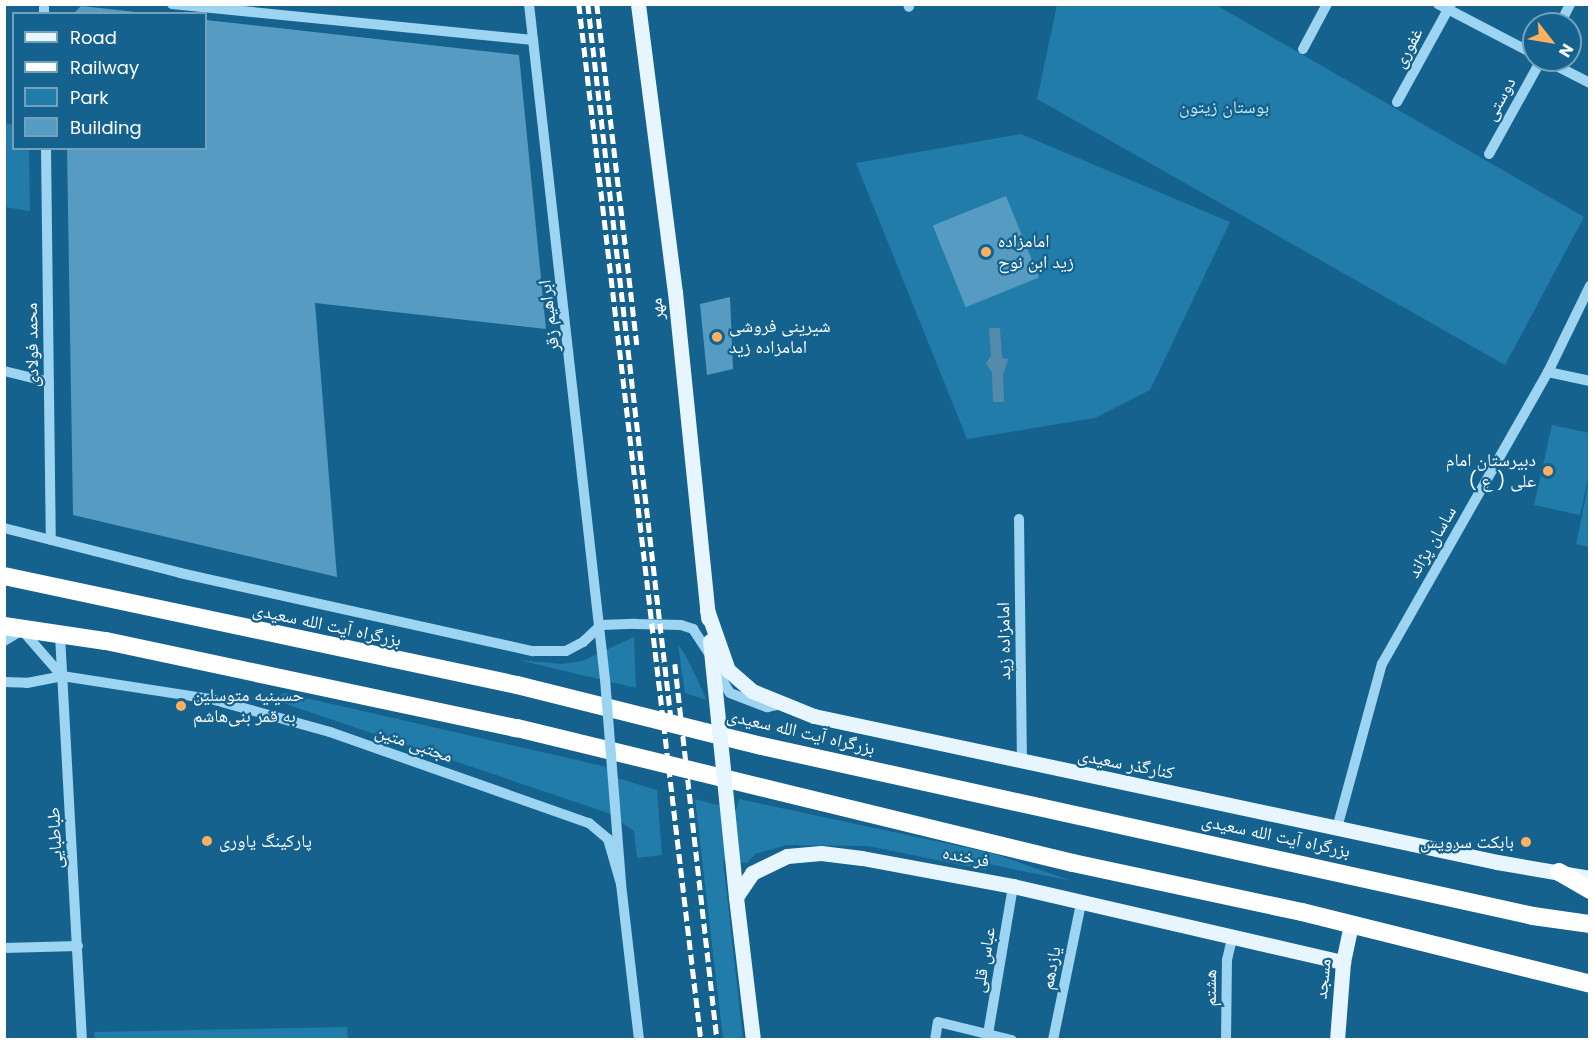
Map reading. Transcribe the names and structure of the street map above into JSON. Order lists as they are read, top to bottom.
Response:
{
  "streets": {
    "highway": ["بزرگراه آیت الله سعیدی"],
    "main road": [
      "مهر",
      "کنارگذر سعیدی",
      "فرخنده",
      "مسجد"
    ],
    "street": [
      "غفوری",
      "دوستی",
      "ابراهیم زقر",
      "محمد فولادی",
      "ساسان پژاند",
      "امامزاده زید",
      "مجتبی متین",
      "طباطبایی",
      "عباس قلی",
      "یازدهم",
      "هشتم"
    ]
  },
  "crossings": [
    ["مهر", "کنارگذر سعیدی"],
    ["ابراهیم زقر", "مجتبی متین"],
    ["ساسان پژاند", "کنارگذر سعیدی"],
    ["امامزاده زید", "کنارگذر سعیدی"],
    ["مجتبی متین", "طباطبایی"],
    ["فرخنده", "عباس قلی"],
    ["فرخنده", "یازدهم"],
    ["فرخنده", "مسجد"],
    ["فرخنده", "هشتم"]
  ],
  "parks": ["بوستان زیتون"],
  "places": [
    "امامزاده زید ابن نوح",
    "شیرینی فروشی امامزاده زید",
    "دبیرستان امام علی ( ع )",
    "حسینیه متوسلین به قمر بنی‌هاشم",
    "پارکینگ یاوری",
    "بابکت سرویس"
  ],
  "legend": [
    "Road",
    "Railway",
    "Park",
    "Building"
  ],
  "north": "bottom right"
}
